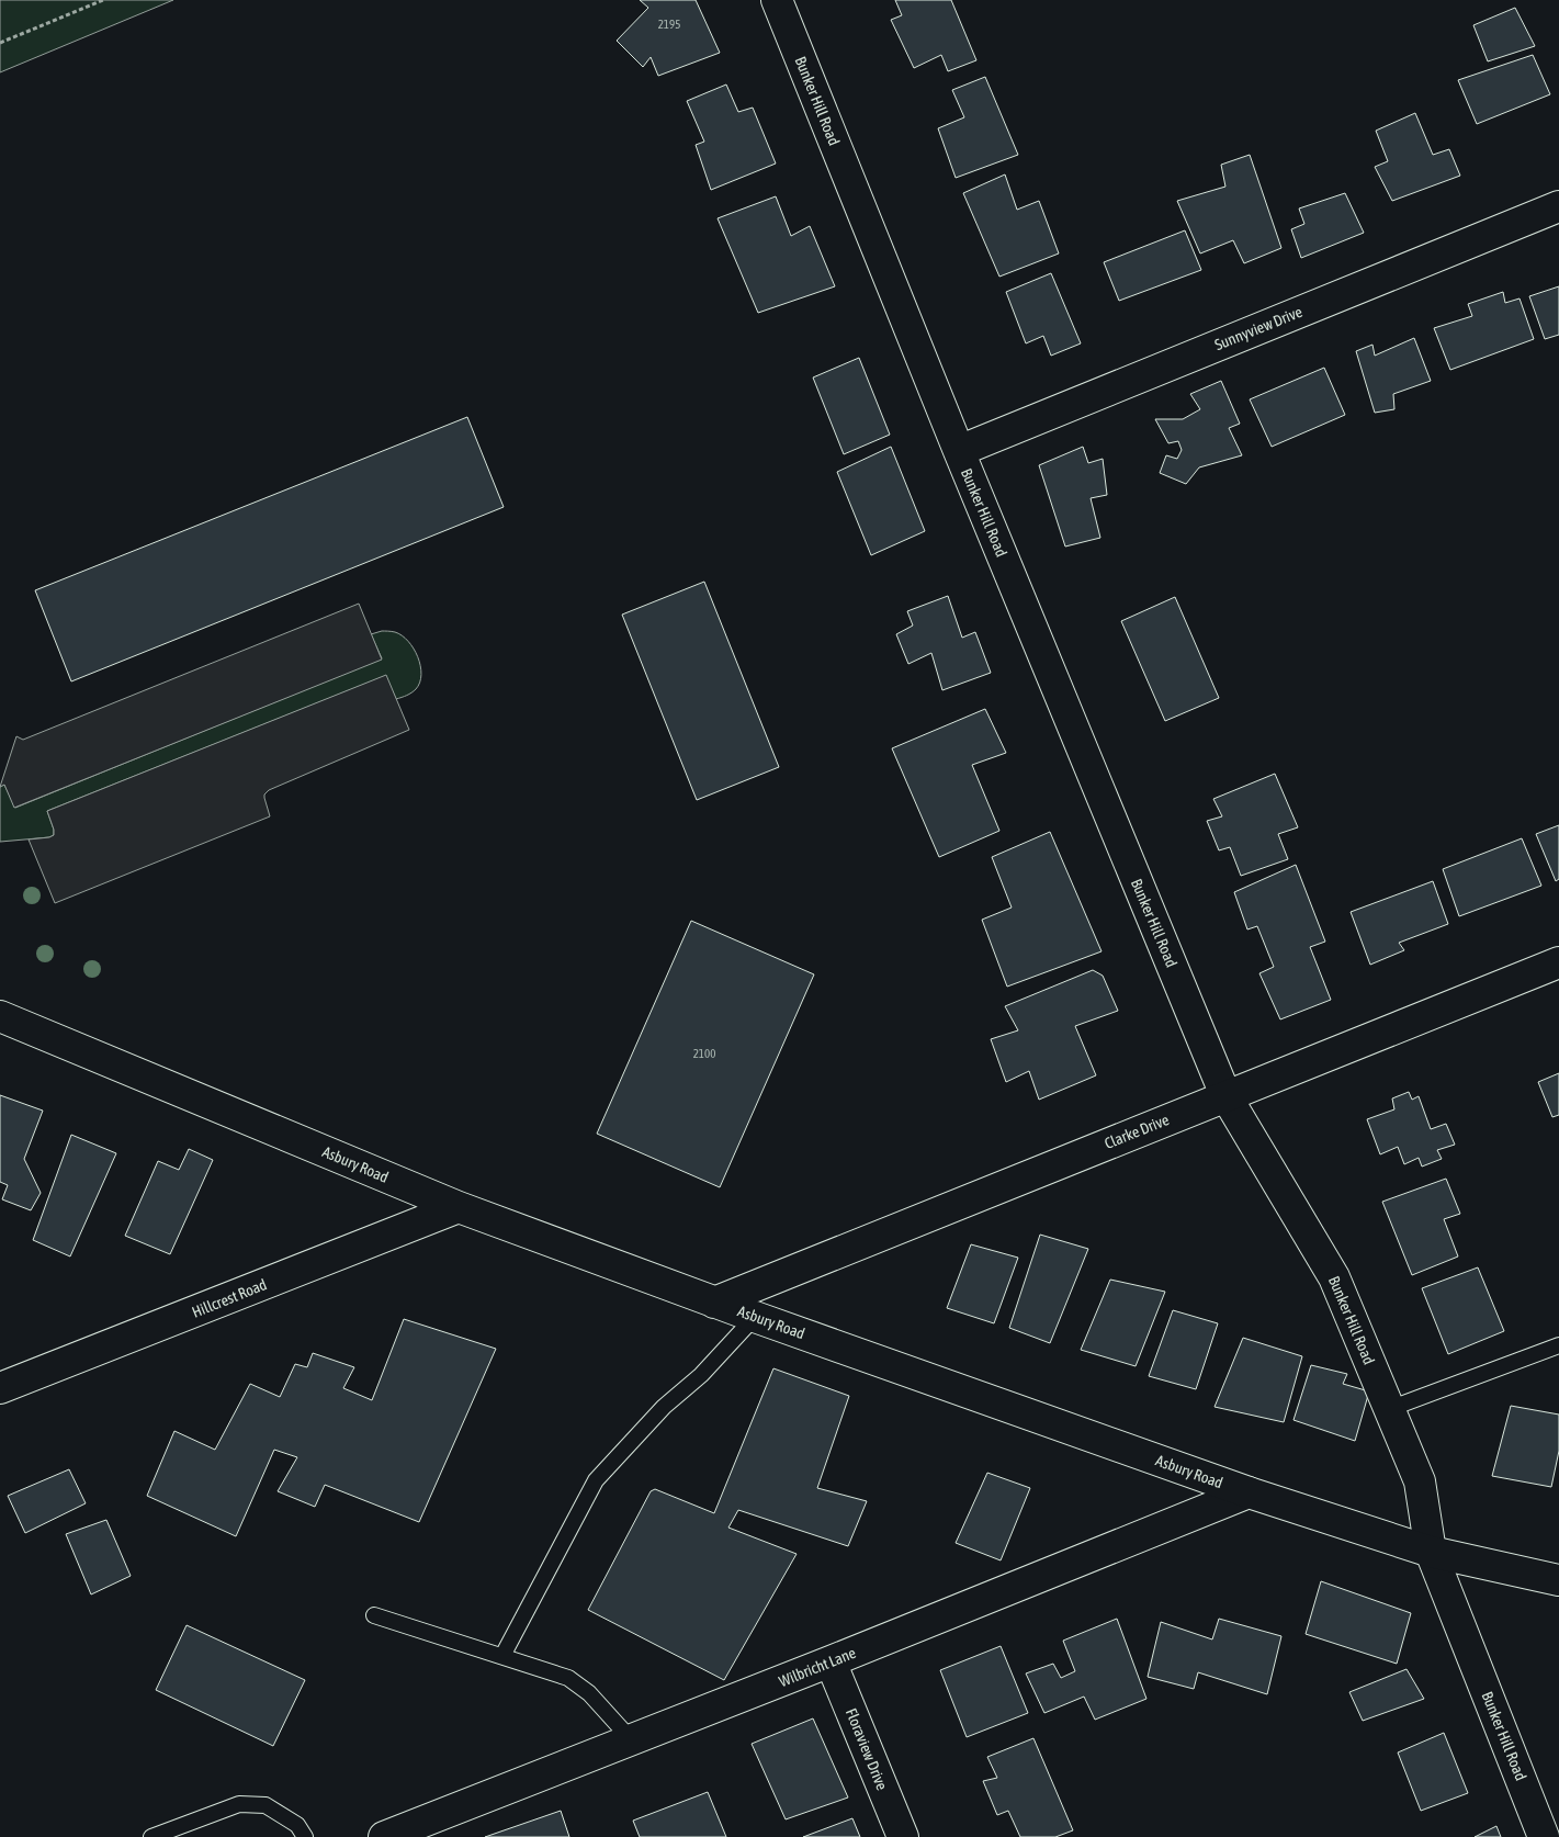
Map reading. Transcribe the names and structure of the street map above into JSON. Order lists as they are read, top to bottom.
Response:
{
  "streets": {
    "street": [
      "Bunker Hill Road",
      "Sunnyview Drive",
      "Clarke Drive",
      "Asbury Road",
      "Hillcrest Road",
      "Wilbricht Lane",
      "Floraview Drive"
    ]
  },
  "crossings": [
    ["Bunker Hill Road", "Sunnyview Drive"],
    ["Bunker Hill Road", "Clarke Drive"],
    ["Bunker Hill Road", "Asbury Road"],
    ["Clarke Drive", "Asbury Road"],
    ["Asbury Road", "Hillcrest Road"],
    ["Asbury Road", "Wilbricht Lane"],
    ["Wilbricht Lane", "Floraview Drive"]
  ],
  "house_numbers": ["2195", "2100"]
}
